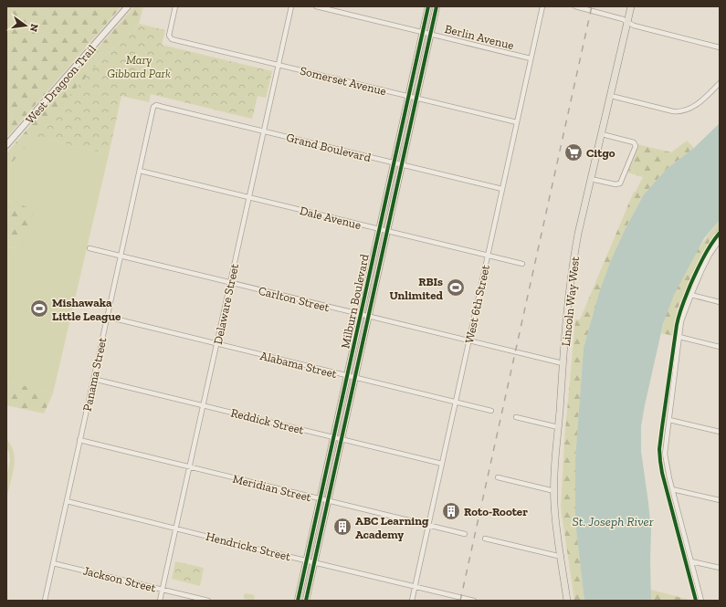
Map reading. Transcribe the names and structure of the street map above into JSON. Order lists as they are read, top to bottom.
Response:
{
  "streets": {
    "main road": ["Lincoln Way West"],
    "street": [
      "Berlin Avenue",
      "Somerset Avenue",
      "West Dragoon Trail",
      "Grand Boulevard",
      "Dale Avenue",
      "Carlton Street",
      "Milburn Boulevard",
      "Delaware Street",
      "West 6th Street",
      "Alabama Street",
      "Panama Street",
      "Reddick Street",
      "Meridian Street",
      "Hendricks Street",
      "Jackson Street"
    ]
  },
  "crossings": [
    ["Berlin Avenue", "Milburn Boulevard"],
    ["Berlin Avenue", "West 6th Street"],
    ["Somerset Avenue", "Milburn Boulevard"],
    ["Somerset Avenue", "Delaware Street"],
    ["Somerset Avenue", "West 6th Street"],
    ["Grand Boulevard", "Milburn Boulevard"],
    ["Grand Boulevard", "Delaware Street"],
    ["Grand Boulevard", "West 6th Street"],
    ["Grand Boulevard", "Panama Street"],
    ["Dale Avenue", "Milburn Boulevard"],
    ["Dale Avenue", "Delaware Street"],
    ["Dale Avenue", "West 6th Street"],
    ["Dale Avenue", "Panama Street"],
    ["Carlton Street", "Milburn Boulevard"],
    ["Carlton Street", "Lincoln Way West"],
    ["Carlton Street", "Delaware Street"],
    ["Carlton Street", "West 6th Street"],
    ["Carlton Street", "Panama Street"],
    ["Milburn Boulevard", "Alabama Street"],
    ["Milburn Boulevard", "Reddick Street"],
    ["Milburn Boulevard", "Meridian Street"],
    ["Milburn Boulevard", "Hendricks Street"],
    ["Delaware Street", "Alabama Street"],
    ["Delaware Street", "Reddick Street"],
    ["Delaware Street", "Meridian Street"],
    ["Delaware Street", "Hendricks Street"],
    ["Delaware Street", "Jackson Street"],
    ["West 6th Street", "Alabama Street"],
    ["West 6th Street", "Reddick Street"],
    ["West 6th Street", "Meridian Street"],
    ["West 6th Street", "Hendricks Street"],
    ["Alabama Street", "Panama Street"],
    ["Panama Street", "Reddick Street"],
    ["Panama Street", "Meridian Street"],
    ["Panama Street", "Hendricks Street"],
    ["Panama Street", "Jackson Street"]
  ],
  "water": ["St. Joseph River"],
  "parks": ["Mary Gibbard Park"],
  "places": {
    "supermarket": ["Citgo"],
    "sports": ["RBIs Unlimited", "Mishawaka Little League"],
    "building": ["Roto-Rooter", "ABC Learning Academy"]
  },
  "north": "right"
}
